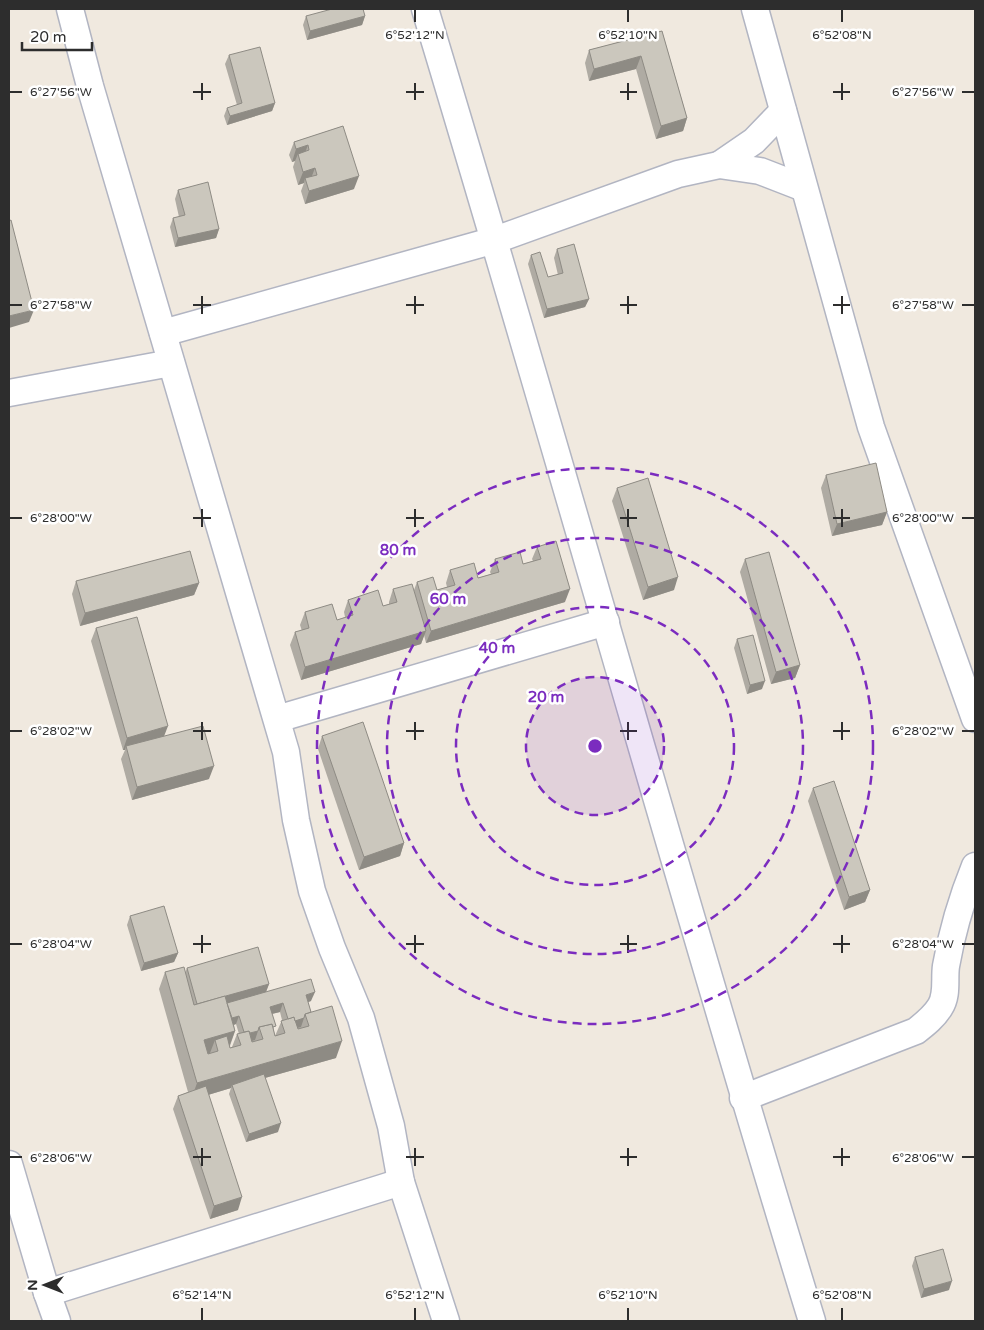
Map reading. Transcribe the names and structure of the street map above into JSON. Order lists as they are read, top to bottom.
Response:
{
  "scale_bar": "20 m",
  "north": "left",
  "coordinates": [
    "6°52'12\"N",
    "6°52'10\"N",
    "6°52'08\"N",
    "6°27'56\"W",
    "6°27'58\"W",
    "6°28'00\"W",
    "6°28'02\"W",
    "6°28'04\"W",
    "6°28'06\"W",
    "6°52'14\"N"
  ],
  "rings": [
    "80 m",
    "60 m",
    "40 m",
    "20 m"
  ]
}
